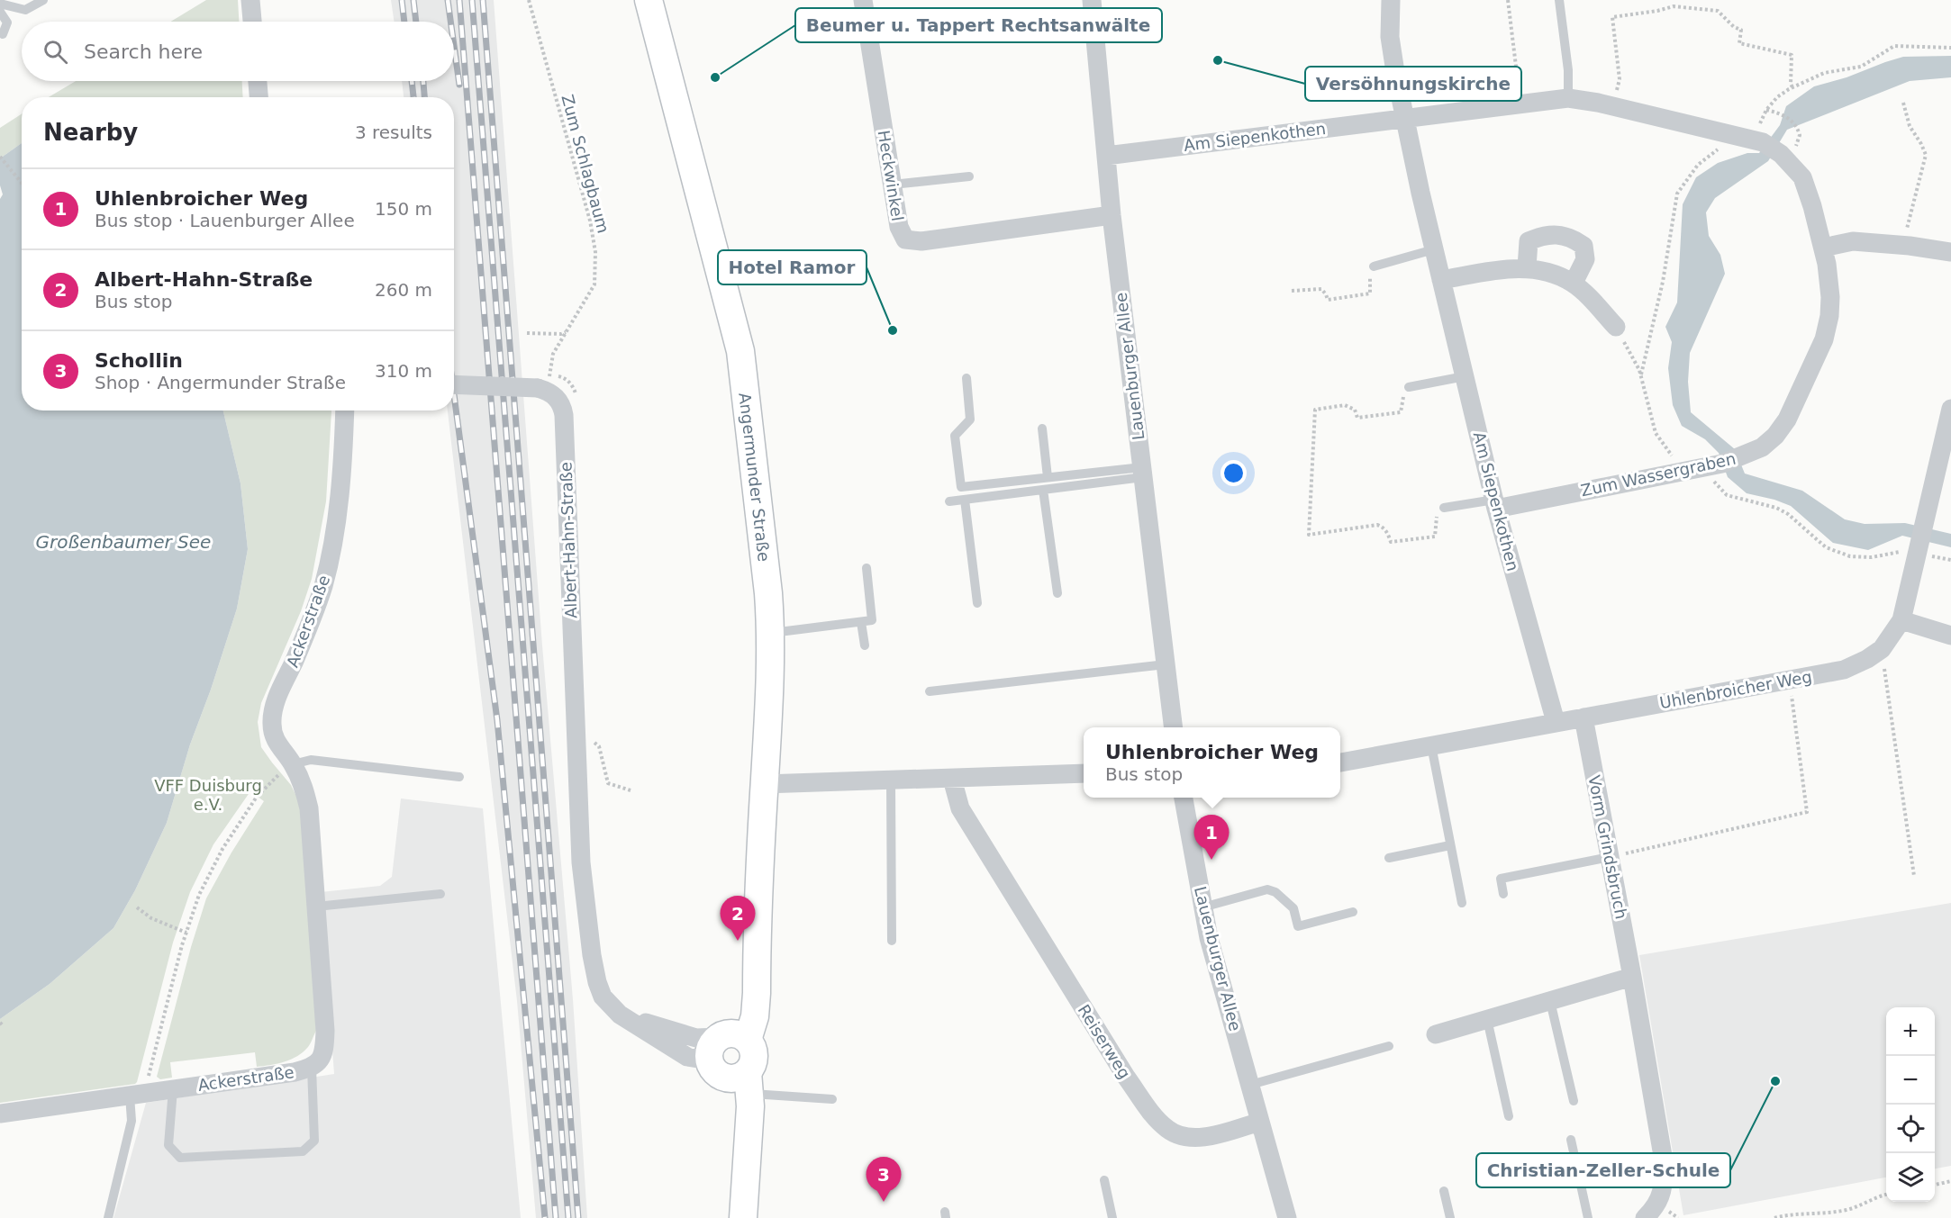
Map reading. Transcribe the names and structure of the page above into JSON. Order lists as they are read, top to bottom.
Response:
{
  "streets": {
    "main road": ["Angermunder Straße"],
    "street": [
      "Am Siepenkothen",
      "Heckwinkel",
      "Lauenburger Allee",
      "Zum Wassergraben",
      "Albert-Hahn-Straße",
      "Ackerstraße",
      "Uhlenbroicher Weg",
      "Vorm Grindsbruch",
      "Reiserweg"
    ],
    "path": ["Zum Schlagbaum"]
  },
  "crossings": [
    ["Am Siepenkothen", "Lauenburger Allee"],
    ["Am Siepenkothen", "Zum Wassergraben"],
    ["Am Siepenkothen", "Uhlenbroicher Weg"],
    ["Zum Schlagbaum", "Albert-Hahn-Straße"],
    ["Heckwinkel", "Lauenburger Allee"],
    ["Lauenburger Allee", "Reiserweg"],
    ["Angermunder Straße", "Albert-Hahn-Straße"],
    ["Uhlenbroicher Weg", "Vorm Grindsbruch"]
  ],
  "water": ["Großenbaumer See"],
  "parks": ["VFF Duisburg e.V."],
  "places": [
    "Versöhnungskirche",
    "Beumer u. Tappert Rechtsanwälte",
    "Hotel Ramor",
    "Christian-Zeller-Schule"
  ],
  "page": {
    "search": "Search here",
    "heading": ["Nearby", "3 results"],
    "list": [
      {
        "mark": "1",
        "name": "Uhlenbroicher Weg",
        "note": "Bus stop · Lauenburger Allee",
        "value": "150 m"
      },
      {
        "mark": "2",
        "name": "Albert-Hahn-Straße",
        "note": "Bus stop",
        "value": "260 m"
      },
      {
        "mark": "3",
        "name": "Schollin",
        "note": "Shop · Angermunder Straße",
        "value": "310 m"
      }
    ],
    "popup": ["Uhlenbroicher Weg", "Bus stop"],
    "pins": ["1", "2", "3"],
    "map_buttons": ["+", "−"]
  }
}
